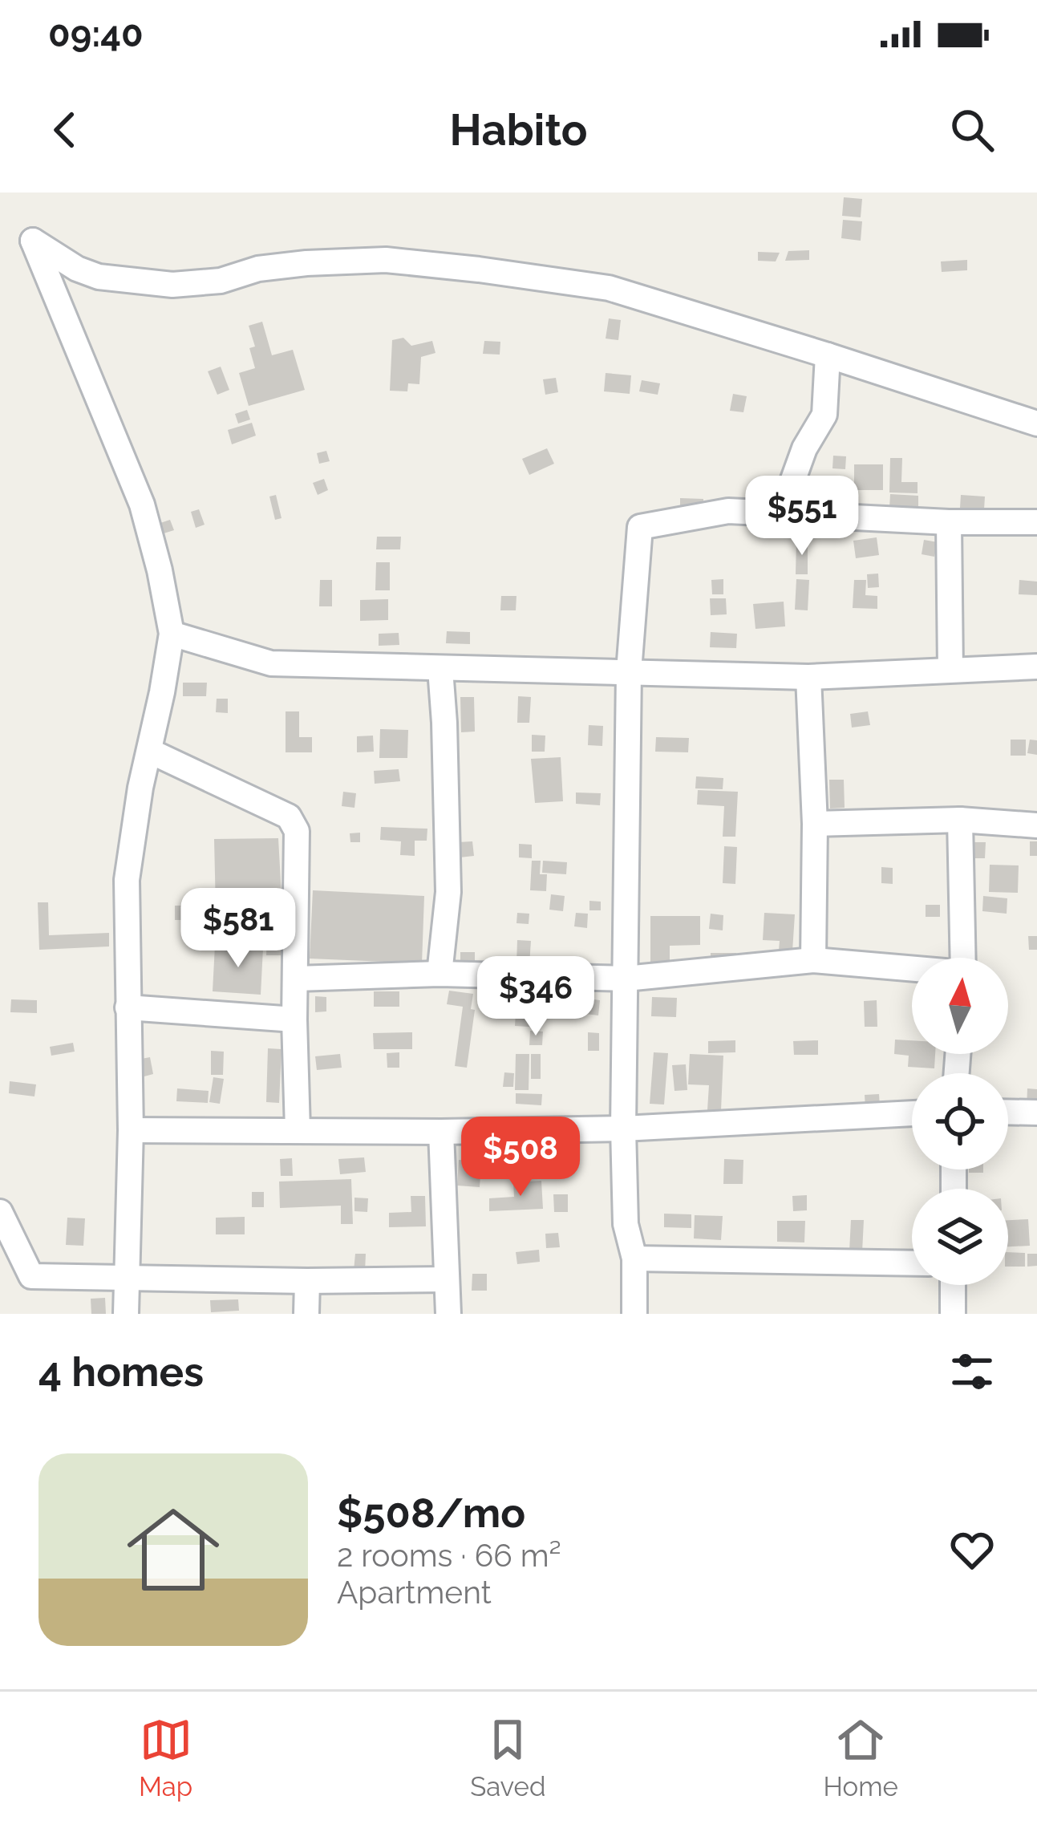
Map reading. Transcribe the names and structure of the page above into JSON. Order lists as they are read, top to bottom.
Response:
{
  "north": "top",
  "page": {
    "status": "09:40",
    "header": "Habito",
    "price": [
      "$551",
      "$581",
      "$346",
      "$508"
    ],
    "heading": "4 homes",
    "list": [
      {
        "name": "$508/mo",
        "note": "2 rooms · 66 m² · Apartment"
      }
    ],
    "tabs": ["Map", "Saved", "Home"]
  }
}
